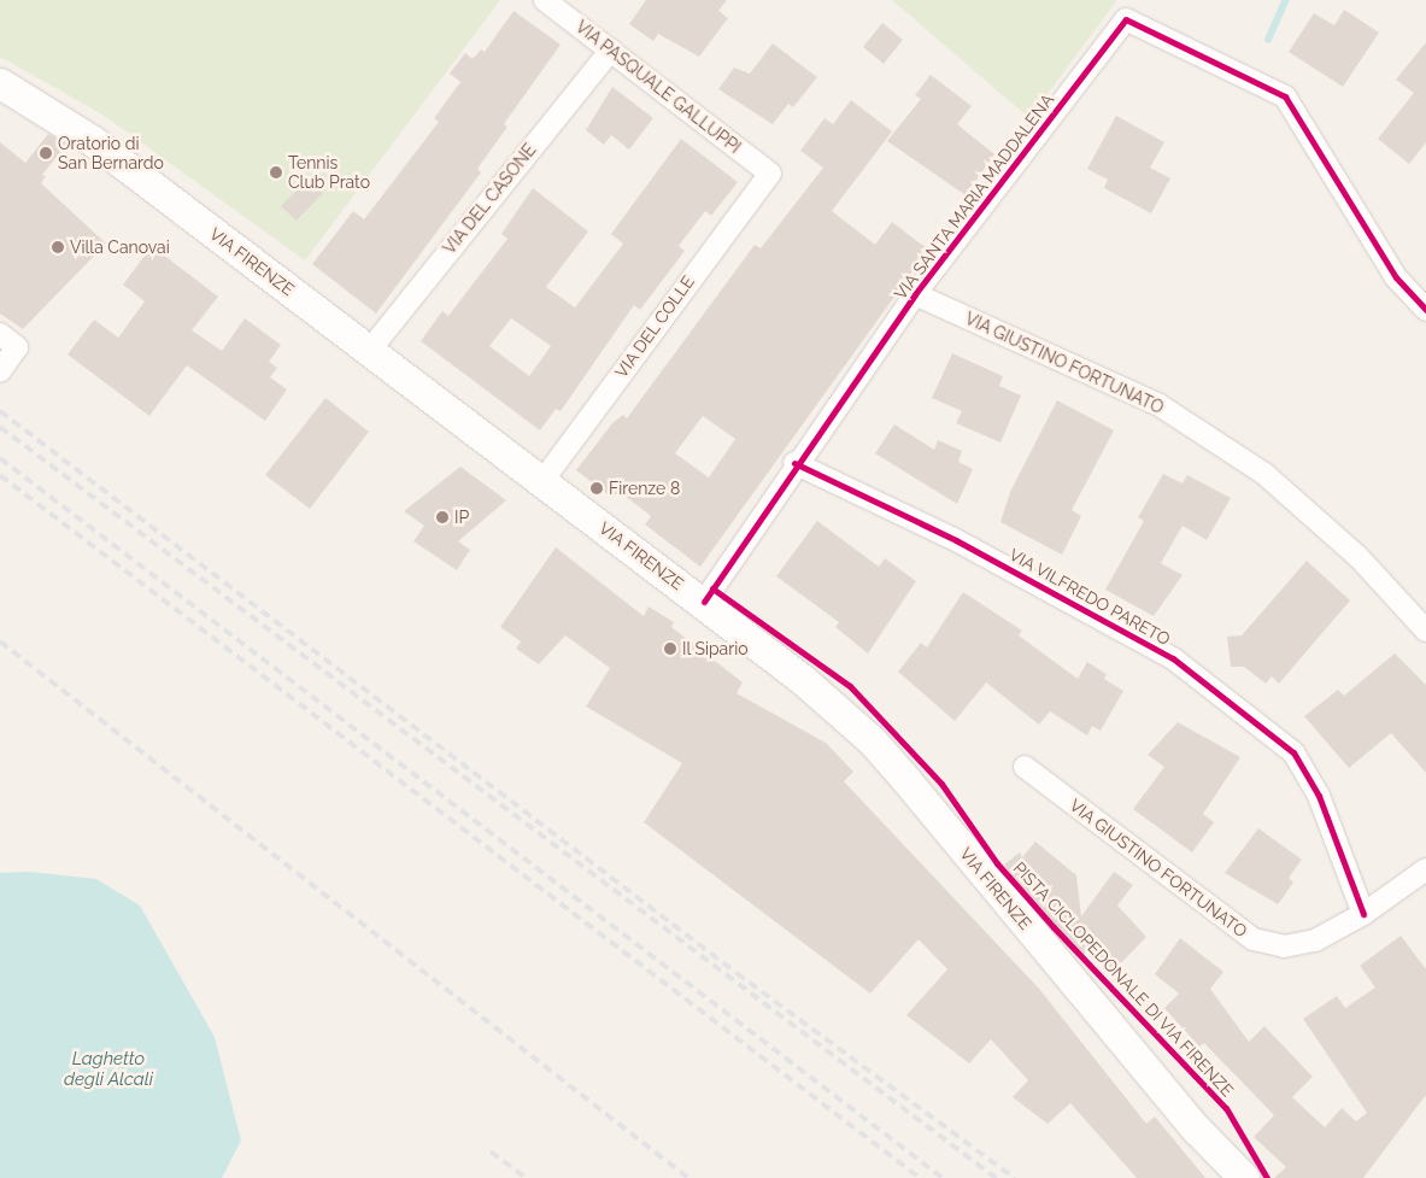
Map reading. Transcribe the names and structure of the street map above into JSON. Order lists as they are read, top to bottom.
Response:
{
  "streets": {
    "main road": ["VIA FIRENZE"],
    "street": [
      "VIA PASQUALE GALLUPPI",
      "VIA SANTA MARIA MADDALENA",
      "VIA DEL CASONE",
      "VIA DEL COLLE",
      "VIA GIUSTINO FORTUNATO",
      "VIA VILFREDO PARETO"
    ],
    "cycle path": ["PISTA CICLOPEDONALE DI VIA FIRENZE"]
  },
  "crossings": [
    ["VIA PASQUALE GALLUPPI", "VIA DEL CASONE"],
    ["VIA PASQUALE GALLUPPI", "VIA DEL COLLE"],
    ["VIA SANTA MARIA MADDALENA", "VIA FIRENZE"],
    ["VIA SANTA MARIA MADDALENA", "VIA GIUSTINO FORTUNATO"],
    ["VIA SANTA MARIA MADDALENA", "VIA VILFREDO PARETO"],
    ["VIA DEL CASONE", "VIA FIRENZE"],
    ["VIA FIRENZE", "VIA DEL COLLE"],
    ["VIA GIUSTINO FORTUNATO", "VIA VILFREDO PARETO"]
  ],
  "water": ["Laghetto degli Alcali"],
  "places": [
    "Oratorio di San Bernardo",
    "Tennis Club Prato",
    "Villa Canovai",
    "Firenze 8",
    "IP",
    "Il Sipario"
  ]
}
